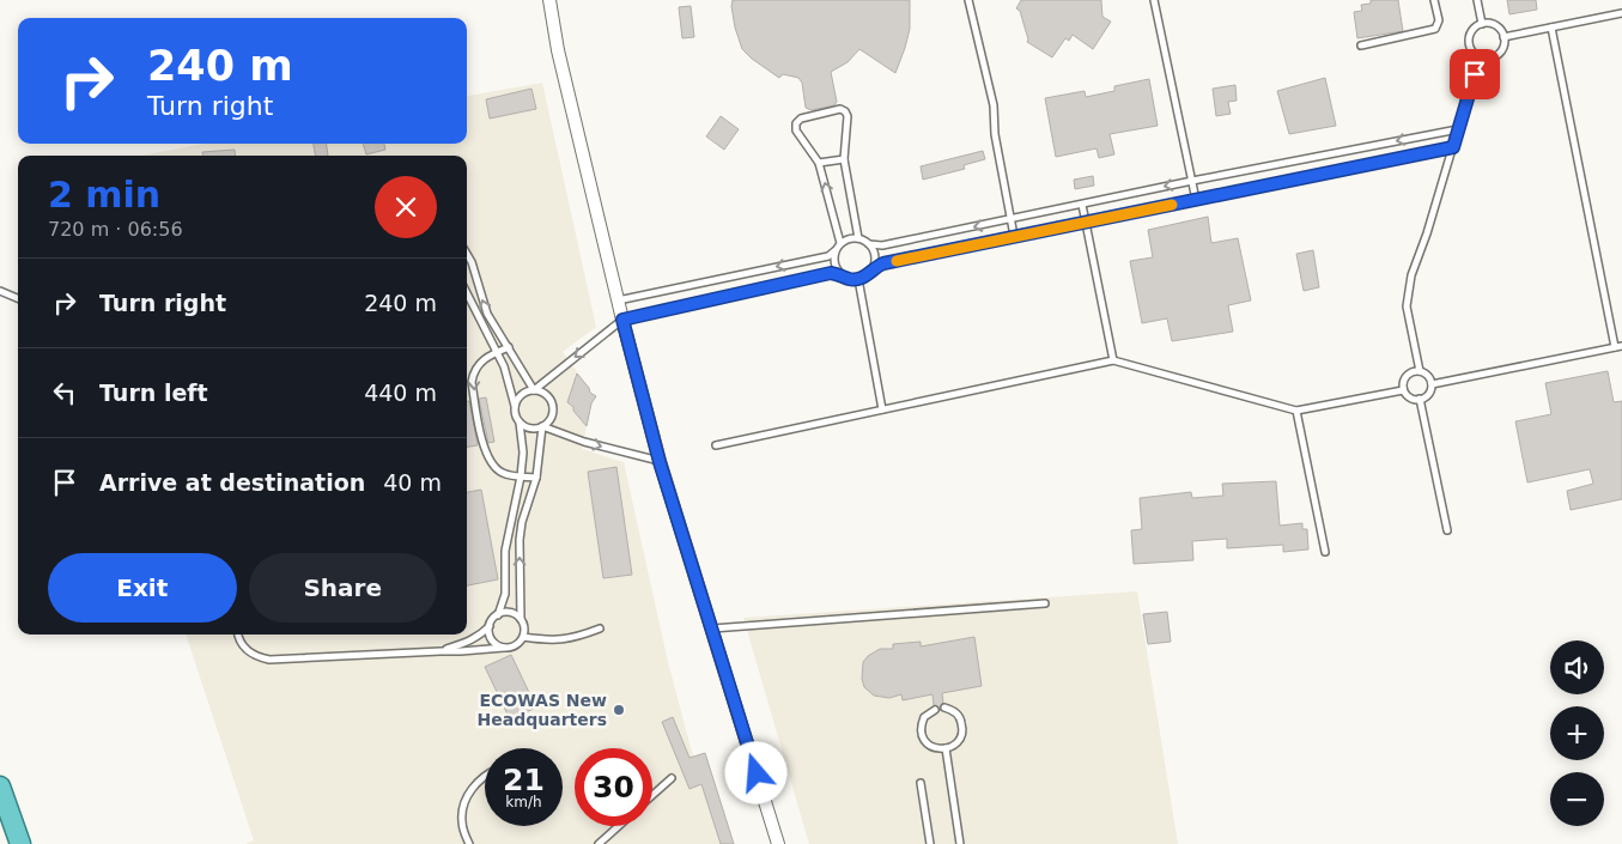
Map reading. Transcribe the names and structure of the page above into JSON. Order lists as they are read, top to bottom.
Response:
{
  "places": ["ECOWAS New Headquarters"],
  "page": {
    "turn": ["240 m", "Turn right"],
    "heading": ["2 min", "720 m · 06:56"],
    "list": [
      {
        "name": "Turn right",
        "value": "240 m"
      },
      {
        "name": "Turn left",
        "value": "440 m"
      },
      {
        "name": "Arrive at destination",
        "value": "40 m"
      }
    ],
    "buttons": ["Exit", "Share"],
    "map_buttons": ["+", "−"],
    "speed": "21 km/h",
    "limit": "30"
  }
}
